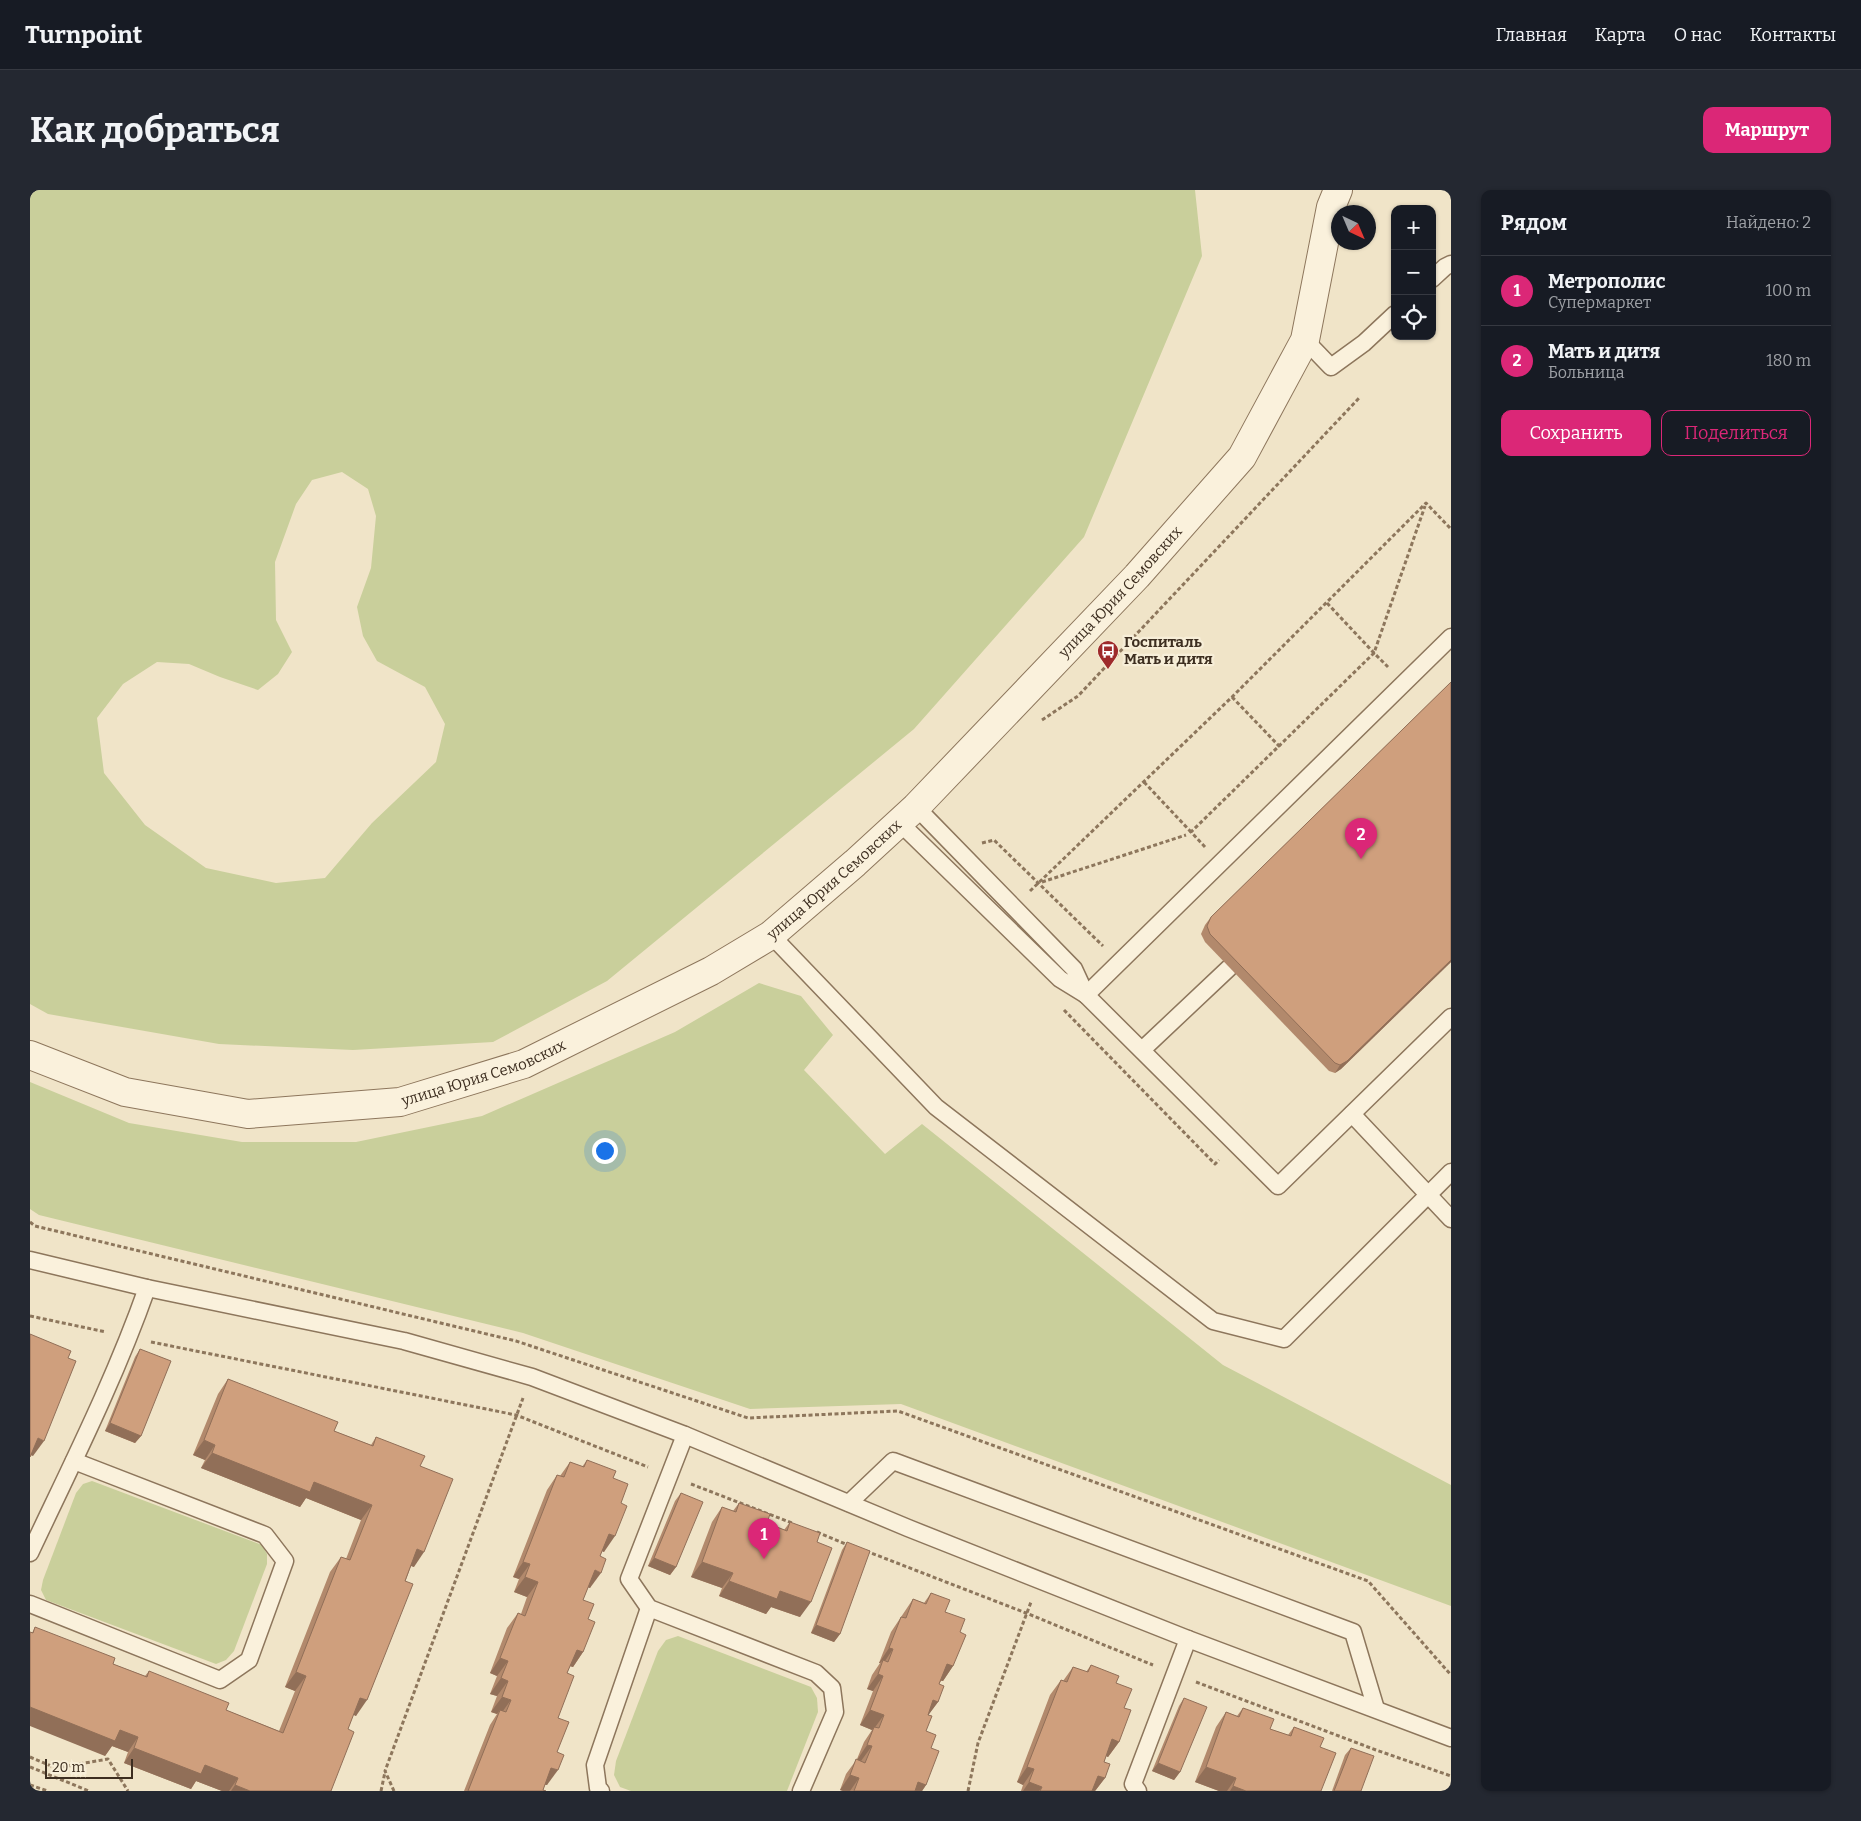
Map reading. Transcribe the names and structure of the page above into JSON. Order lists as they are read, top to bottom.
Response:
{
  "streets": {
    "street": ["улица Юрия Семовских"]
  },
  "places": {
    "bus stop": ["Госпиталь Мать и дитя"]
  },
  "scale_bar": "20 m",
  "north": "bottom right",
  "page": {
    "header": "Turnpoint",
    "nav": [
      "Главная",
      "Карта",
      "О нас",
      "Контакты"
    ],
    "buttons": [
      "Маршрут",
      ["Сохранить", "Поделиться"]
    ],
    "title": "Как добраться",
    "heading": ["Рядом", "Найдено: 2"],
    "map_buttons": ["+", "−"],
    "list": [
      {
        "mark": "1",
        "name": "Метрополис",
        "note": "Супермаркет",
        "value": "100 m"
      },
      {
        "mark": "2",
        "name": "Мать и дитя",
        "note": "Больница",
        "value": "180 m"
      }
    ],
    "pins": ["2", "1"],
    "scale": "20 m"
  }
}
